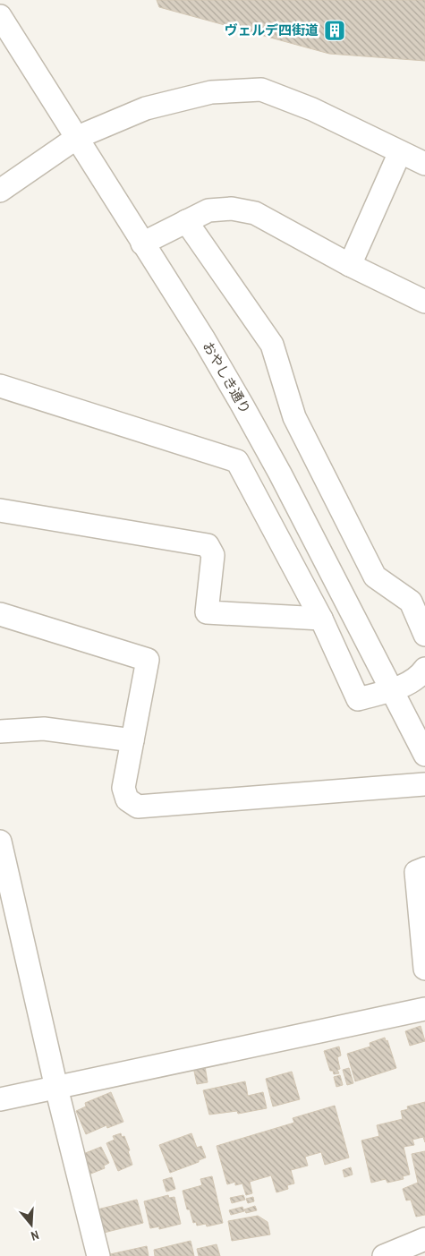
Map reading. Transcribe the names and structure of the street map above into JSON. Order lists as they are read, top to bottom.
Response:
{
  "streets": {
    "street": ["おやしき通り"]
  },
  "places": {
    "building": ["ヴェルデ四街道"]
  },
  "north": "bottom"
}
